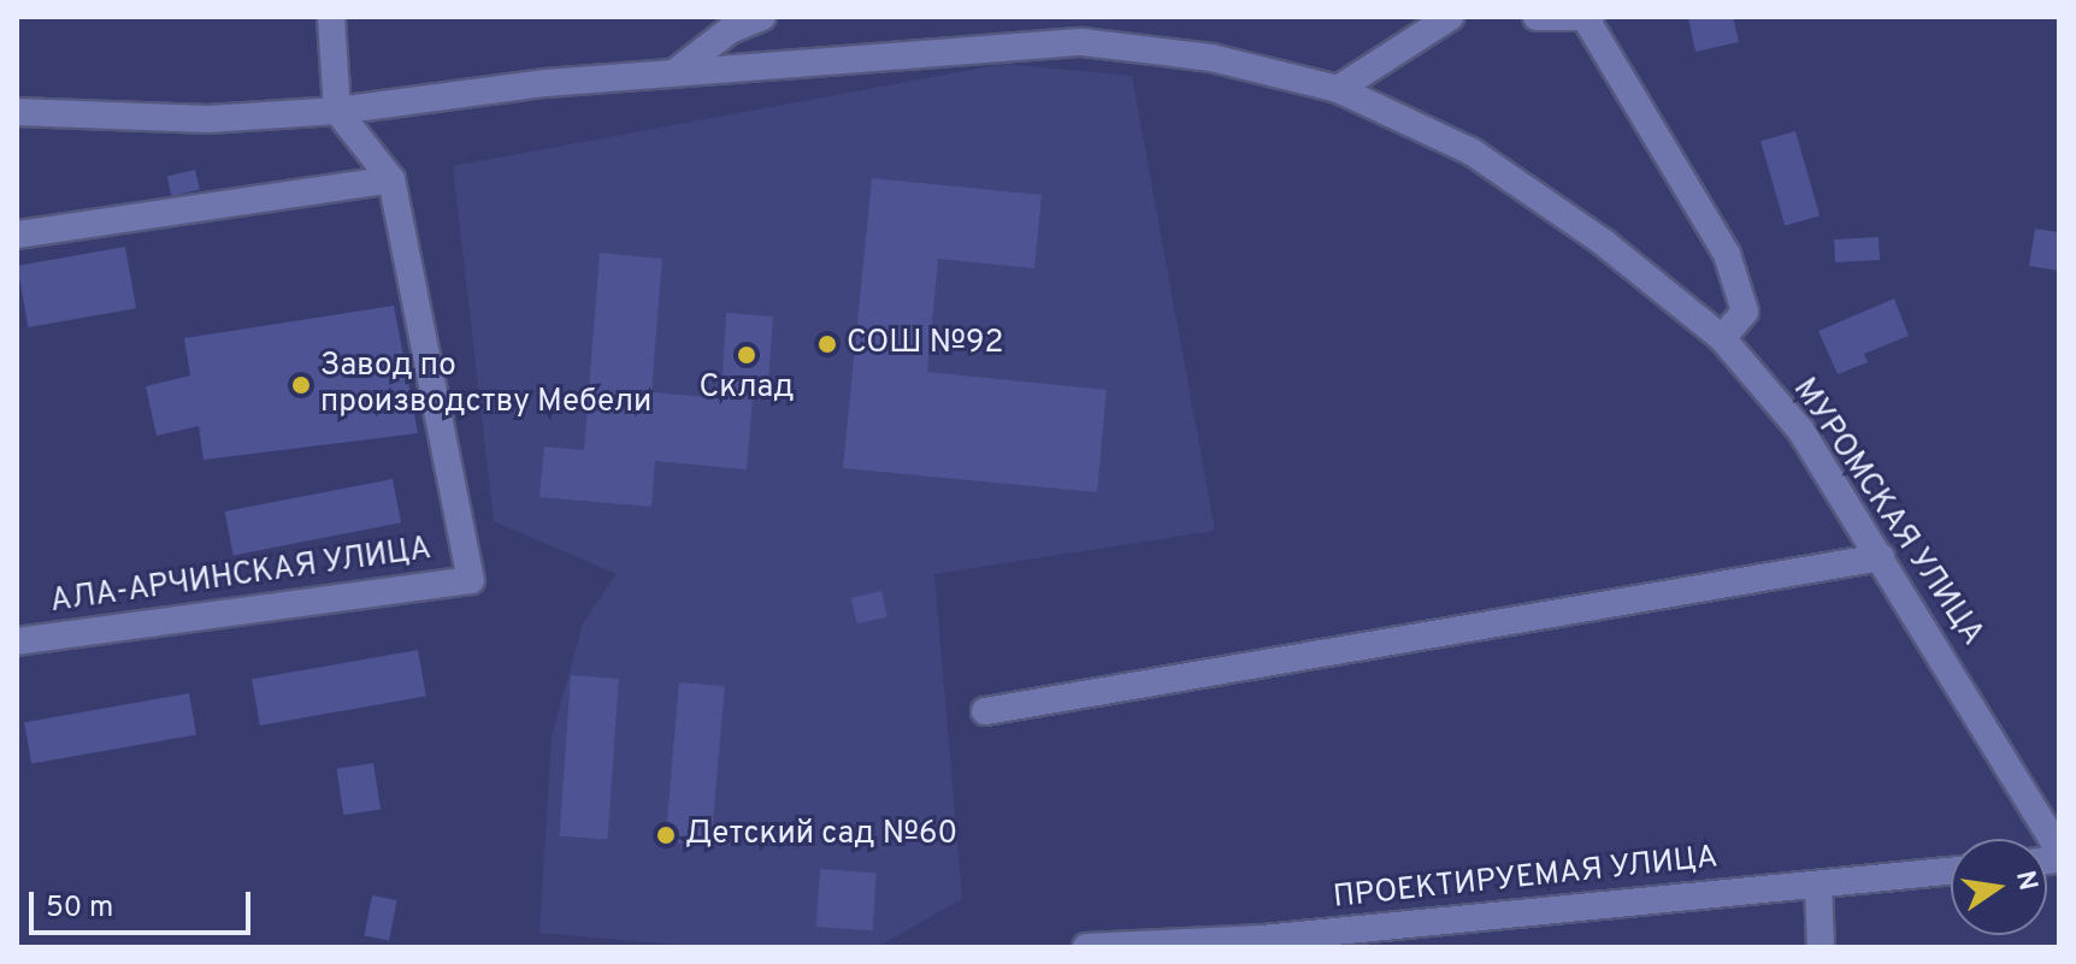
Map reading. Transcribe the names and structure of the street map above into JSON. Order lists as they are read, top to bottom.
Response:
{
  "streets": {
    "street": ["МУРОМСКАЯ УЛИЦА", "АЛА-АРЧИНСКАЯ УЛИЦА", "ПРОЕКТИРУЕМАЯ УЛИЦА"]
  },
  "crossings": [
    ["МУРОМСКАЯ УЛИЦА", "АЛА-АРЧИНСКАЯ УЛИЦА"]
  ],
  "places": [
    "СОШ №92",
    "Склад",
    "Завод по производству Мебели",
    "Детский сад №60"
  ],
  "scale_bar": "50 m",
  "north": "right"
}
